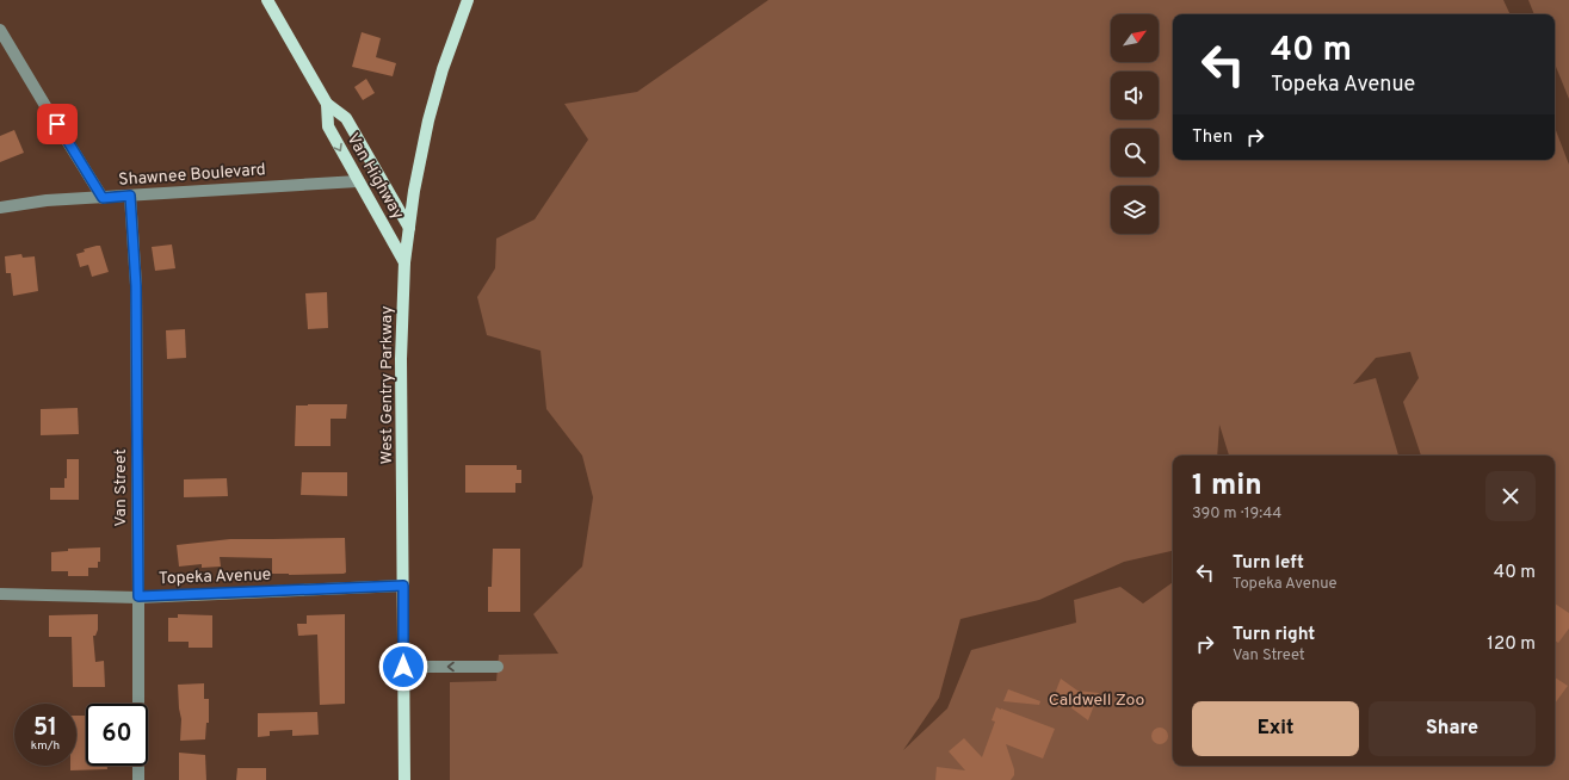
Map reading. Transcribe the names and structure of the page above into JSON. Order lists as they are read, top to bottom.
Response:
{
  "streets": {
    "main road": ["Van Highway", "West Gentry Parkway"],
    "street": ["Shawnee Boulevard", "Van Street", "Topeka Avenue"]
  },
  "crossings": [
    ["Shawnee Boulevard", "Van Highway"],
    ["Shawnee Boulevard", "Van Street"],
    ["Van Highway", "West Gentry Parkway"],
    ["West Gentry Parkway", "Topeka Avenue"],
    ["Van Street", "Topeka Avenue"]
  ],
  "parks": ["Caldwell Zoo"],
  "north": "top right",
  "page": {
    "turn": ["40 m", "Topeka Avenue"],
    "then": "Then",
    "heading": ["1 min", "390 m · 19:44"],
    "list": [
      {
        "name": "Turn left",
        "note": "Topeka Avenue",
        "value": "40 m"
      },
      {
        "name": "Turn right",
        "note": "Van Street",
        "value": "120 m"
      }
    ],
    "buttons": ["Exit", "Share"],
    "speed": "51 km/h",
    "limit": "60"
  }
}
